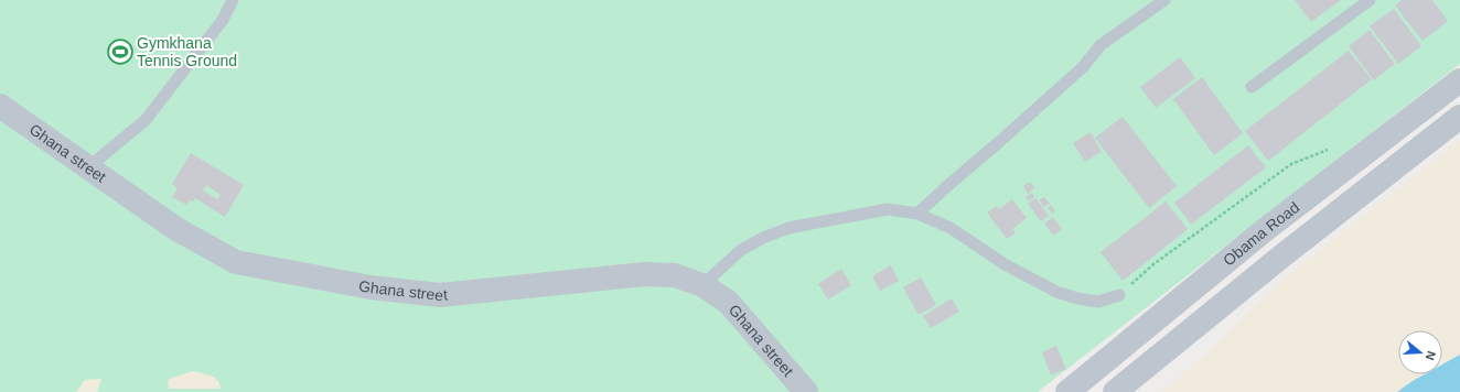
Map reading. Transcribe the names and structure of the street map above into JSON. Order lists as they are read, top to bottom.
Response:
{
  "streets": {
    "street": ["Ghana street", "Obama Road"]
  },
  "places": {
    "sports": ["Gymkhana Tennis Ground"]
  },
  "north": "right"
}
